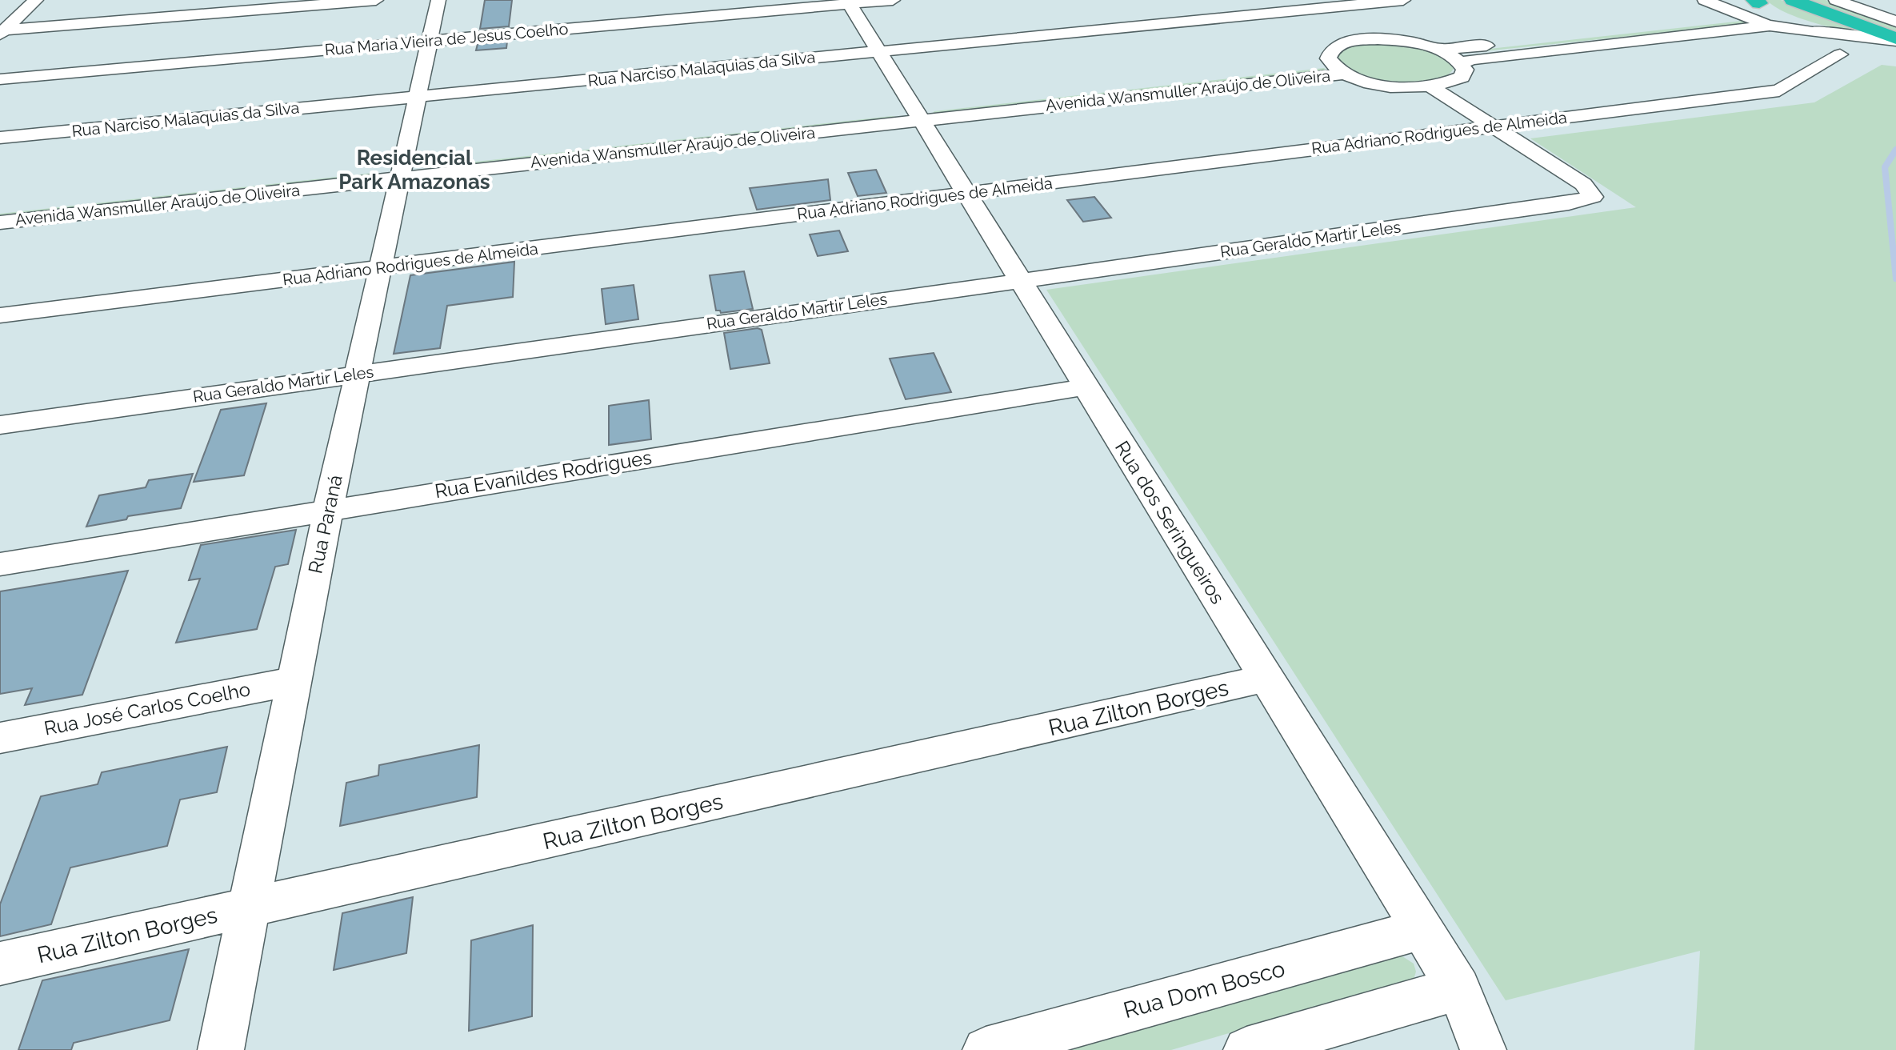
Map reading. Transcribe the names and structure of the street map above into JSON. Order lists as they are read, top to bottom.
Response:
{
  "streets": {
    "street": [
      "Rua Maria Vieira de Jesus Coelho",
      "Rua Narciso Malaquias da Silva",
      "Avenida Wansmuller Araújo de Oliveira",
      "Rua Adriano Rodrigues de Almeida",
      "Rua Geraldo Martir Leles",
      "Rua Evanildes Rodrigues",
      "Rua dos Seringueiros",
      "Rua Paraná",
      "Rua Zilton Borges",
      "Rua José Carlos Coelho",
      "Rua Dom Bosco"
    ]
  },
  "crossings": [
    ["Rua Maria Vieira de Jesus Coelho", "Rua dos Seringueiros"],
    ["Rua Maria Vieira de Jesus Coelho", "Rua Paraná"],
    ["Rua Narciso Malaquias da Silva", "Rua dos Seringueiros"],
    ["Rua Narciso Malaquias da Silva", "Rua Paraná"],
    ["Avenida Wansmuller Araújo de Oliveira", "Rua dos Seringueiros"],
    ["Avenida Wansmuller Araújo de Oliveira", "Rua Paraná"],
    ["Rua Adriano Rodrigues de Almeida", "Rua Geraldo Martir Leles"],
    ["Rua Adriano Rodrigues de Almeida", "Rua dos Seringueiros"],
    ["Rua Adriano Rodrigues de Almeida", "Rua Paraná"],
    ["Rua Geraldo Martir Leles", "Rua dos Seringueiros"],
    ["Rua Geraldo Martir Leles", "Rua Paraná"],
    ["Rua Evanildes Rodrigues", "Rua dos Seringueiros"],
    ["Rua Evanildes Rodrigues", "Rua Paraná"],
    ["Rua dos Seringueiros", "Rua Zilton Borges"],
    ["Rua dos Seringueiros", "Rua Dom Bosco"],
    ["Rua Paraná", "Rua Zilton Borges"],
    ["Rua Paraná", "Rua José Carlos Coelho"]
  ],
  "districts": ["Residencial Park Amazonas"]
}
